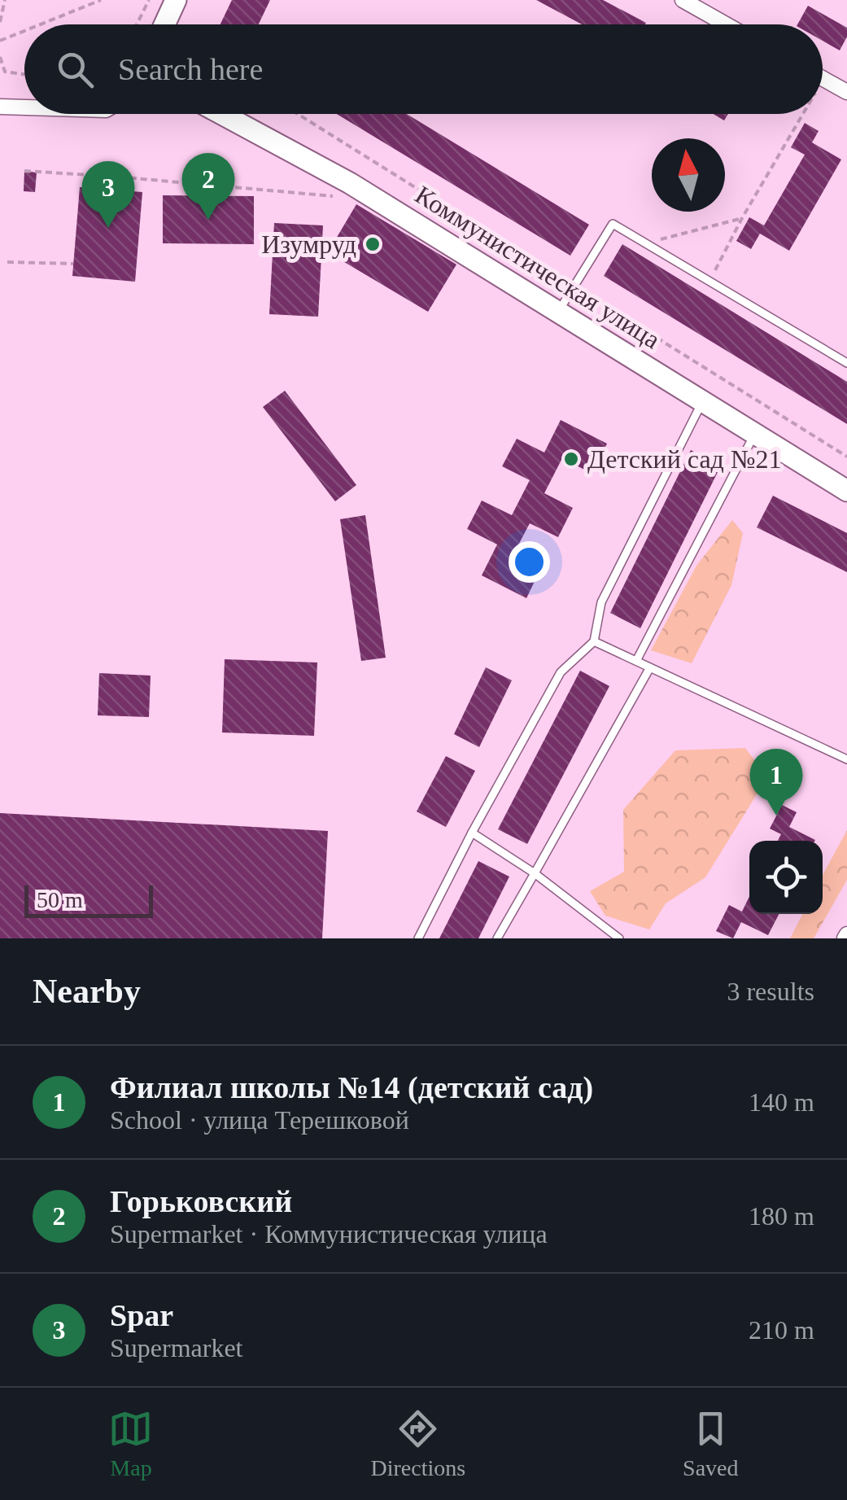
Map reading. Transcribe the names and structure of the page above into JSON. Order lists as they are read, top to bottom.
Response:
{
  "streets": {
    "street": ["Коммунистическая улица"]
  },
  "places": ["Изумруд", "Детский сад №21"],
  "scale_bar": "50 m",
  "north": "top",
  "page": {
    "search": "Search here",
    "pins": ["2", "3", "1"],
    "scale": "50 m",
    "heading": ["Nearby", "3 results"],
    "list": [
      {
        "mark": "1",
        "name": "Филиал школы №14 (детский сад)",
        "note": "School · улица Терешковой",
        "value": "140 m"
      },
      {
        "mark": "2",
        "name": "Горьковский",
        "note": "Supermarket · Коммунистическая улица",
        "value": "180 m"
      },
      {
        "mark": "3",
        "name": "Spar",
        "note": "Supermarket",
        "value": "210 m"
      }
    ],
    "nav": ["Map", "Directions", "Saved"]
  }
}
